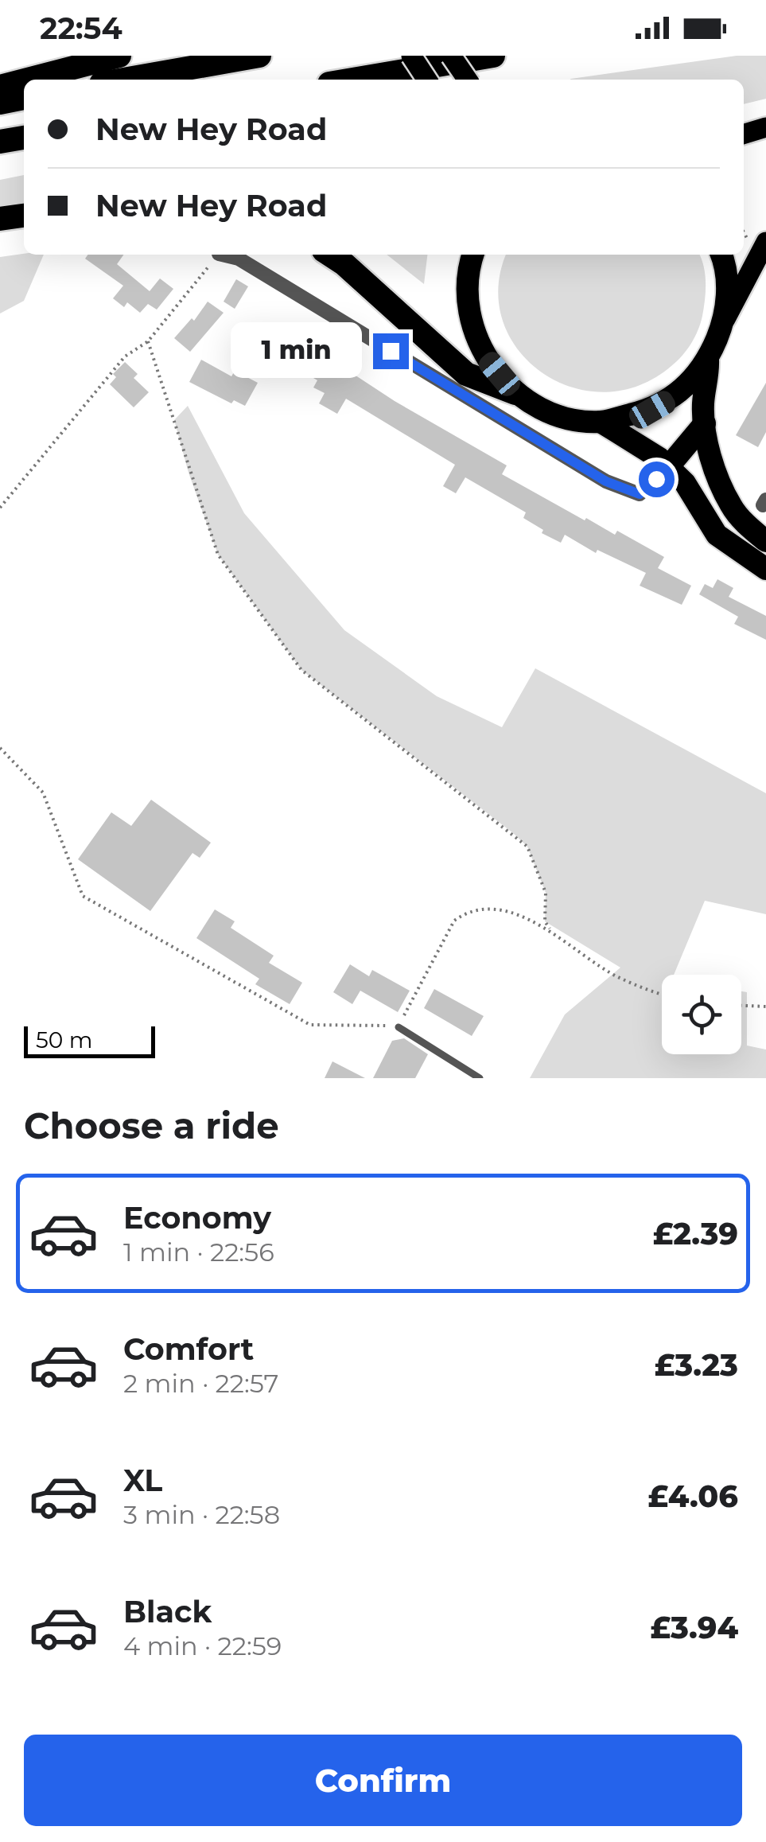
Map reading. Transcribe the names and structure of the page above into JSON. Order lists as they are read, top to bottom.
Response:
{
  "scale_bar": "50 m",
  "page": {
    "status": "22:54",
    "banner": ["New Hey Road", "New Hey Road"],
    "bubble": "1 min",
    "scale": "50 m",
    "heading": "Choose a ride",
    "list": [
      {
        "name": "Economy",
        "note": "1 min · 22:56",
        "value": "£2.39"
      },
      {
        "name": "Comfort",
        "note": "2 min · 22:57",
        "value": "£3.23"
      },
      {
        "name": "XL",
        "note": "3 min · 22:58",
        "value": "£4.06"
      },
      {
        "name": "Black",
        "note": "4 min · 22:59",
        "value": "£3.94"
      }
    ],
    "buttons": "Confirm"
  }
}
